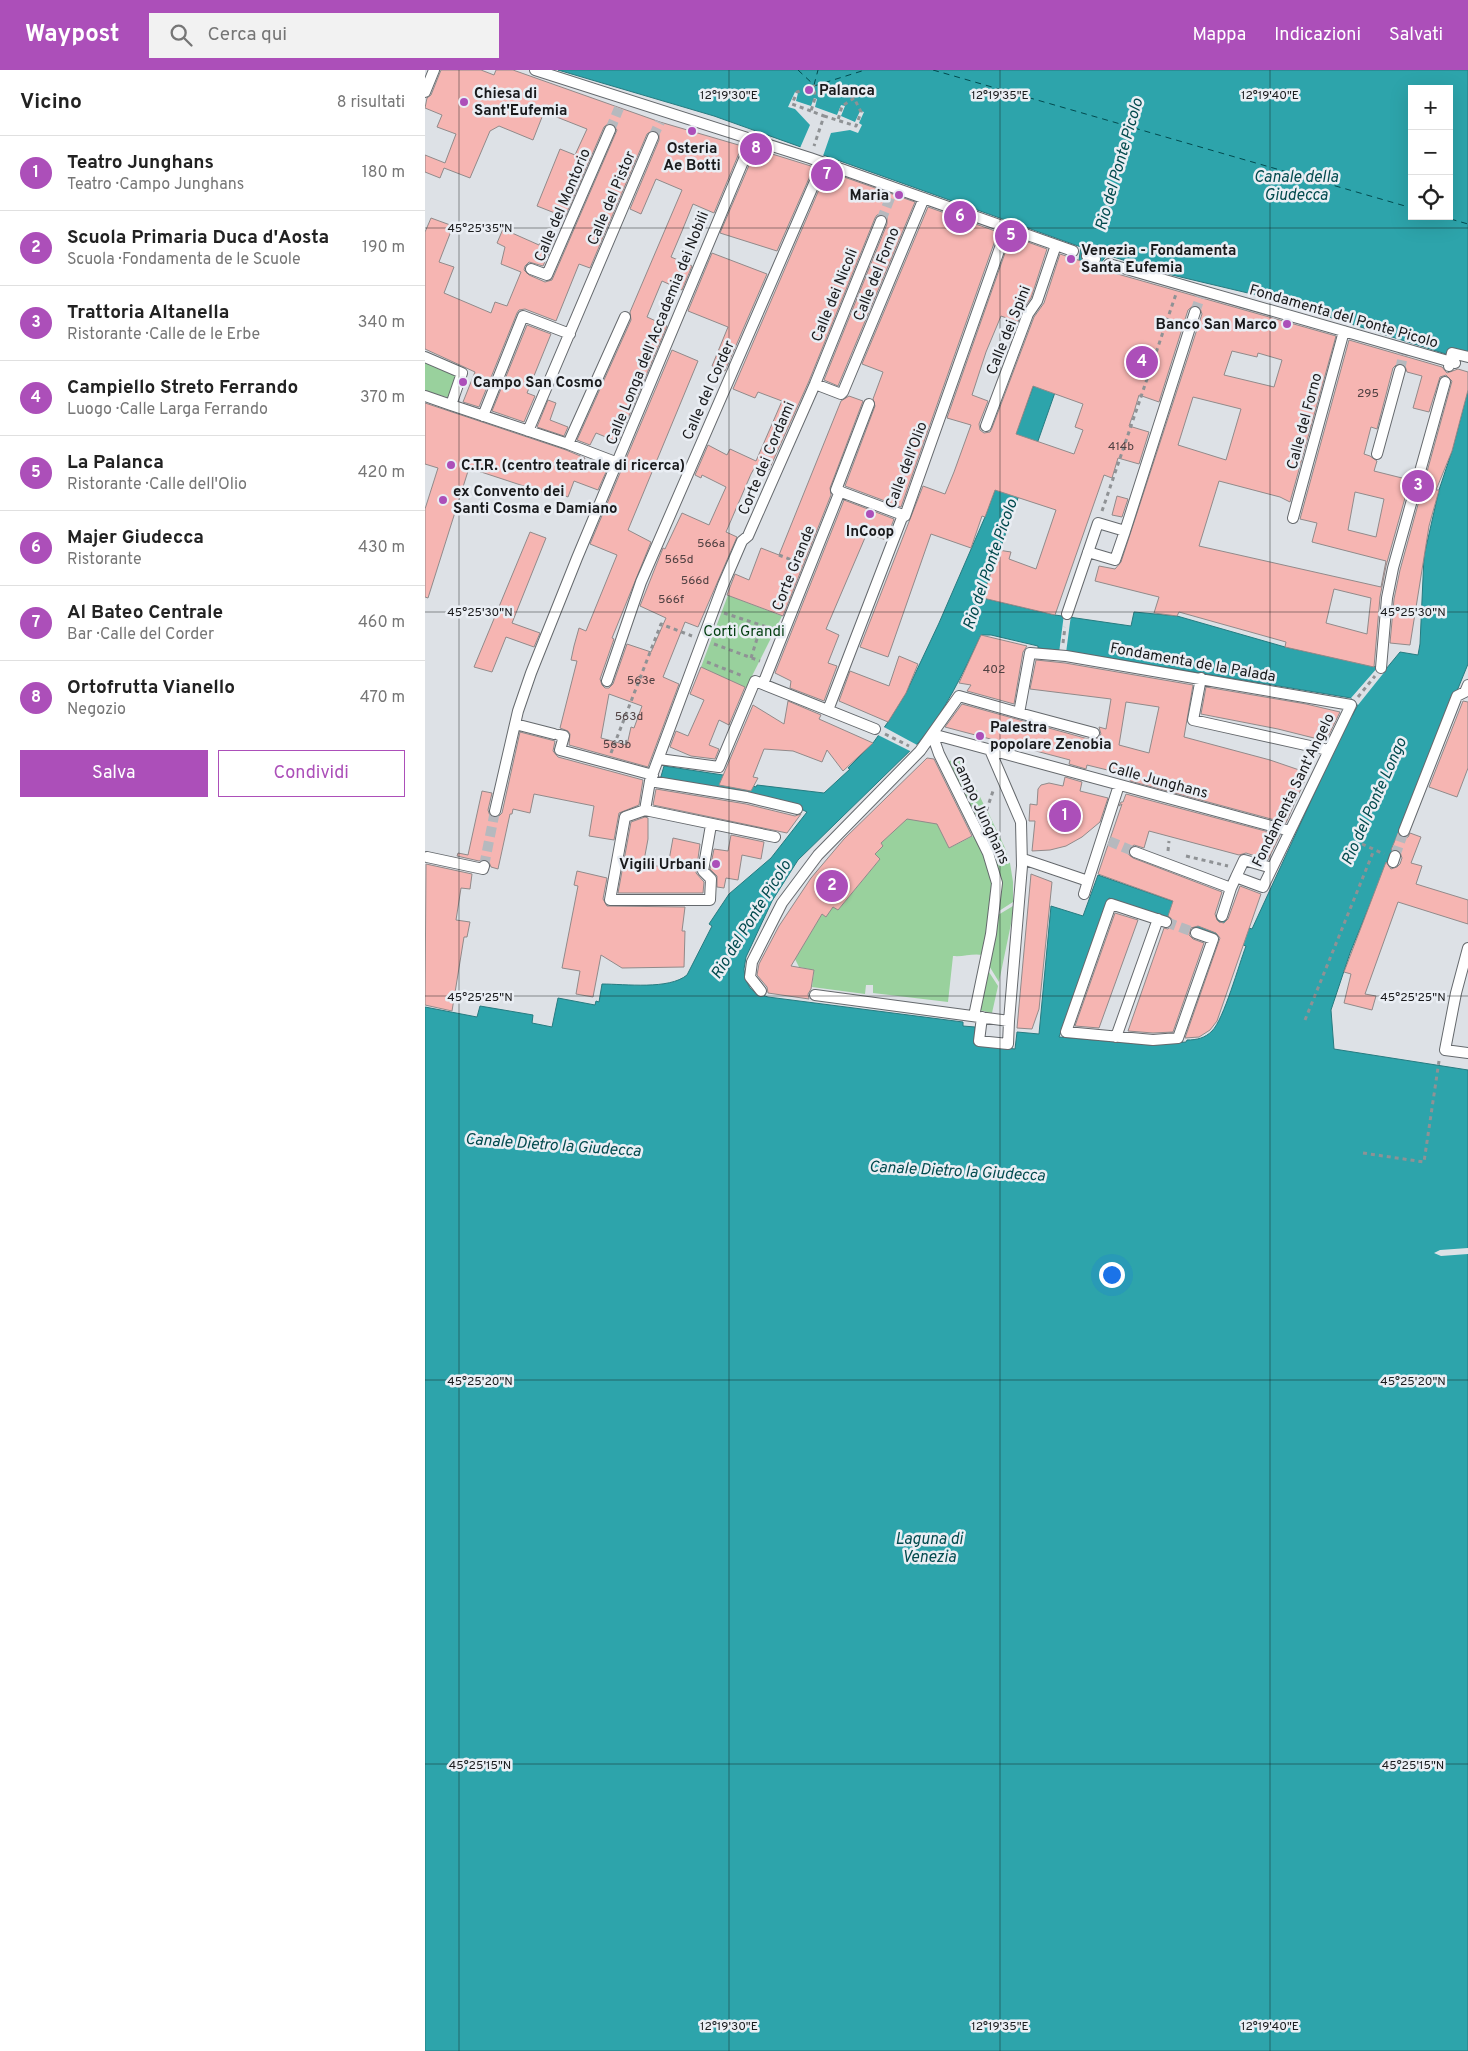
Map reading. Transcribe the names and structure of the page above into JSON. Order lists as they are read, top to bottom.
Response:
{
  "streets": {
    "street": [
      "Calle del Pistor",
      "Calle del Montorio",
      "Calle del Forno",
      "Calle dei Nicoli",
      "Fondamenta del Ponte Picolo",
      "Calle Longa dell'Accademia dei Nobili",
      "Calle dei Spini",
      "Calle del Corder",
      "Corte dei Cordami",
      "Calle dell'Olio",
      "Corte Grande",
      "Fondamenta de la Palada",
      "Calle Junghans",
      "Fondamenta Sant'Angelo",
      "Campo Junghans"
    ]
  },
  "crossings": [
    ["Calle del Forno", "Calle dei Nicoli"],
    ["Calle del Forno", "Fondamenta del Ponte Picolo"],
    ["Calle del Forno", "Corte dei Cordami"],
    ["Calle dei Nicoli", "Corte dei Cordami"],
    ["Corte dei Cordami", "Corte Grande"],
    ["Fondamenta de la Palada", "Fondamenta Sant'Angelo"],
    ["Calle Junghans", "Fondamenta Sant'Angelo"],
    ["Calle Junghans", "Campo Junghans"]
  ],
  "water": [
    "Rio del Ponte Picolo",
    "Canale della Giudecca",
    "Rio del Ponte Longo",
    "Canale Dietro la Giudecca",
    "Laguna di Venezia"
  ],
  "parks": ["Corti Grandi"],
  "places": [
    "Palanca",
    "Chiesa di Sant'Eufemia",
    "Osteria Ae Botti",
    "Maria",
    "Venezia - Fondamenta Santa Eufemia",
    "Banco San Marco",
    "Campo San Cosmo",
    "C.T.R. (centro teatrale di ricerca)",
    "ex Convento dei Santi Cosma e Damiano",
    "InCoop",
    "Palestra popolare Zenobia",
    "Vigili Urbani"
  ],
  "house_numbers": [
    "295",
    "414b",
    "566a",
    "565d",
    "566d",
    "566f",
    "402",
    "563e",
    "563d",
    "563b"
  ],
  "page": {
    "header": "Waypost",
    "search": "Cerca qui",
    "nav": ["Mappa", "Indicazioni", "Salvati"],
    "heading": ["Vicino", "8 risultati"],
    "map_buttons": ["+", "−"],
    "pins": [
      "8",
      "7",
      "6",
      "5",
      "4",
      "3",
      "1",
      "2"
    ],
    "list": [
      {
        "mark": "1",
        "name": "Teatro Junghans",
        "note": "Teatro · Campo Junghans",
        "value": "180 m"
      },
      {
        "mark": "2",
        "name": "Scuola Primaria Duca d'Aosta",
        "note": "Scuola · Fondamenta de le Scuole",
        "value": "190 m"
      },
      {
        "mark": "3",
        "name": "Trattoria Altanella",
        "note": "Ristorante · Calle de le Erbe",
        "value": "340 m"
      },
      {
        "mark": "4",
        "name": "Campiello Streto Ferrando",
        "note": "Luogo · Calle Larga Ferrando",
        "value": "370 m"
      },
      {
        "mark": "5",
        "name": "La Palanca",
        "note": "Ristorante · Calle dell'Olio",
        "value": "420 m"
      },
      {
        "mark": "6",
        "name": "Majer Giudecca",
        "note": "Ristorante",
        "value": "430 m"
      },
      {
        "mark": "7",
        "name": "Al Bateo Centrale",
        "note": "Bar · Calle del Corder",
        "value": "460 m"
      },
      {
        "mark": "8",
        "name": "Ortofrutta Vianello",
        "note": "Negozio",
        "value": "470 m"
      }
    ],
    "buttons": ["Salva", "Condividi"]
  },
  "coordinates": [
    "12°19'30\"E",
    "12°19'35\"E",
    "12°19'40\"E",
    "45°25'35\"N",
    "45°25'30\"N",
    "45°25'25\"N",
    "45°25'20\"N",
    "45°25'15\"N"
  ]
}
